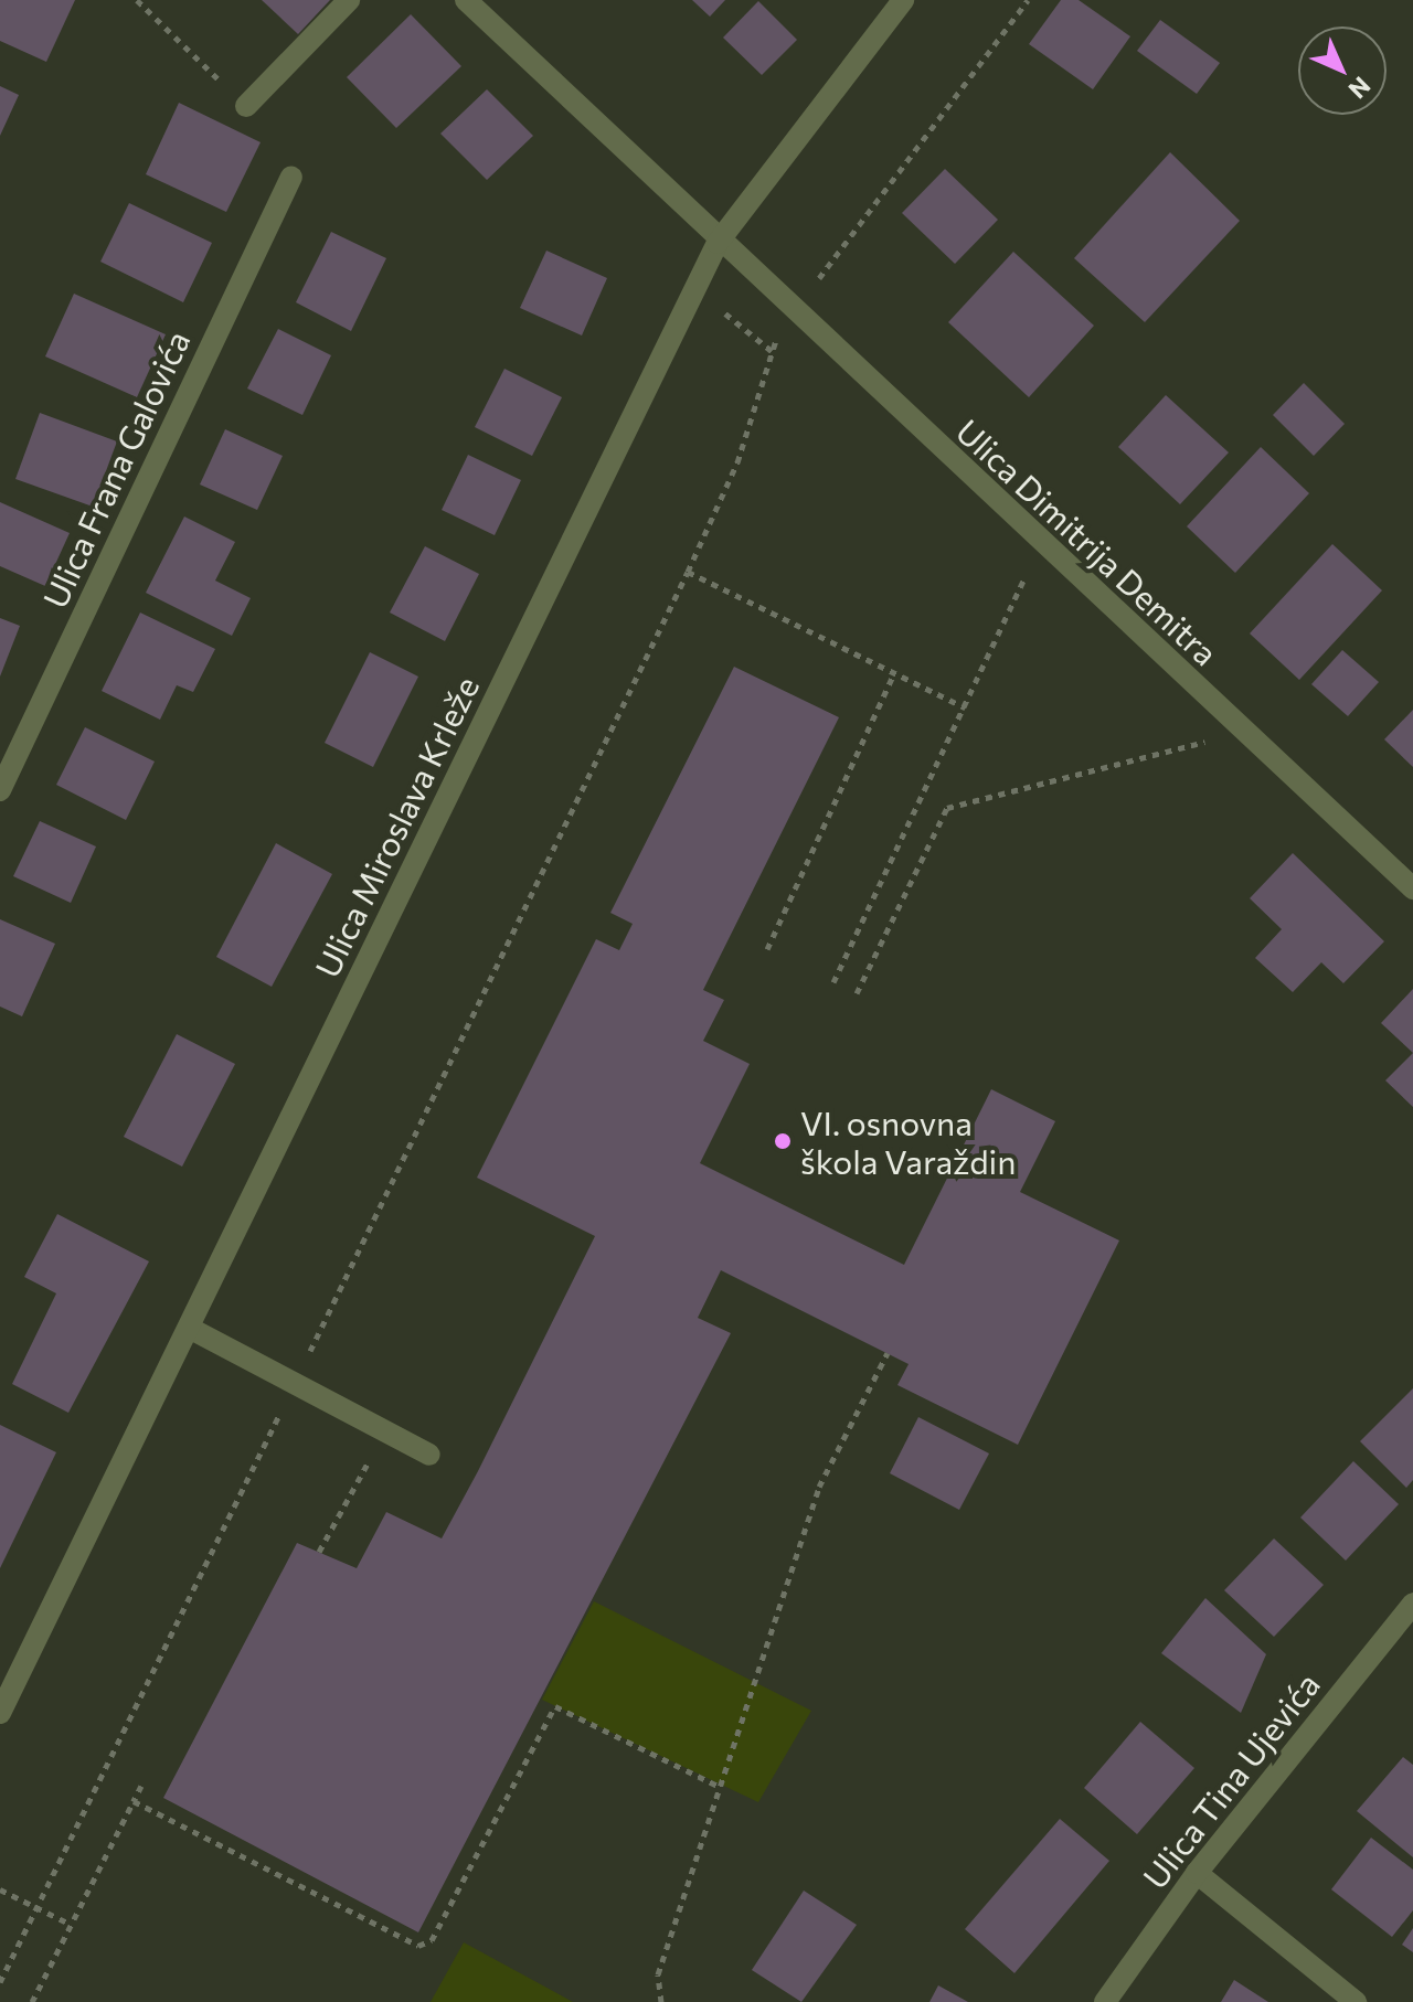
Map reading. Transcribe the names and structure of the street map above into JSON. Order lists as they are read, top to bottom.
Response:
{
  "streets": {
    "street": [
      "Ulica Frana Galovića",
      "Ulica Dimitrija Demitra",
      "Ulica Miroslava Krleže",
      "Ulica Tina Ujevića"
    ]
  },
  "crossings": [
    ["Ulica Dimitrija Demitra", "Ulica Miroslava Krleže"]
  ],
  "places": ["VI. osnovna škola Varaždin"],
  "north": "bottom right"
}
